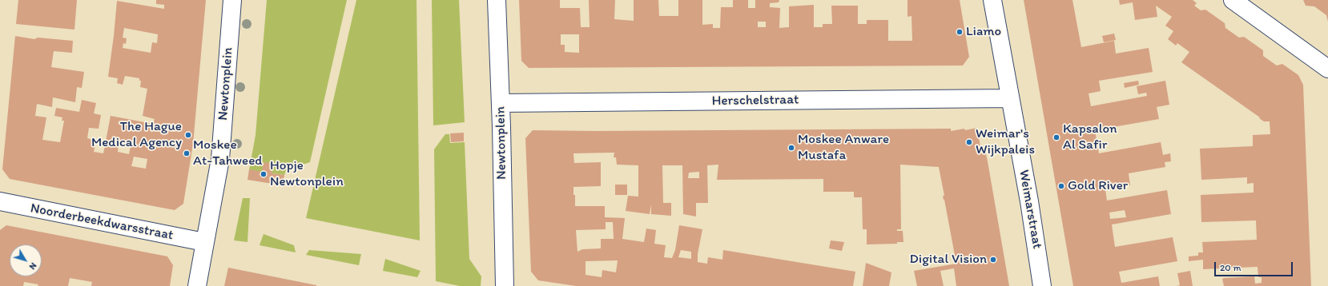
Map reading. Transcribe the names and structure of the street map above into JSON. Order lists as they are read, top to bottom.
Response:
{
  "streets": {
    "street": [
      "Newtonplein",
      "Herschelstraat",
      "Weimarstraat",
      "Noorderbeekdwarsstraat"
    ]
  },
  "crossings": [
    ["Newtonplein", "Herschelstraat"],
    ["Newtonplein", "Noorderbeekdwarsstraat"],
    ["Herschelstraat", "Weimarstraat"]
  ],
  "places": [
    "Liamo",
    "The Hague Medical Agency",
    "Kapsalon Al Safir",
    "Weimar's Wijkpaleis",
    "Moskee Anware Mustafa",
    "Moskee At-Tahweed",
    "Hopje Newtonplein",
    "Gold River",
    "Digital Vision"
  ],
  "scale_bar": "20 m",
  "north": "bottom right"
}
